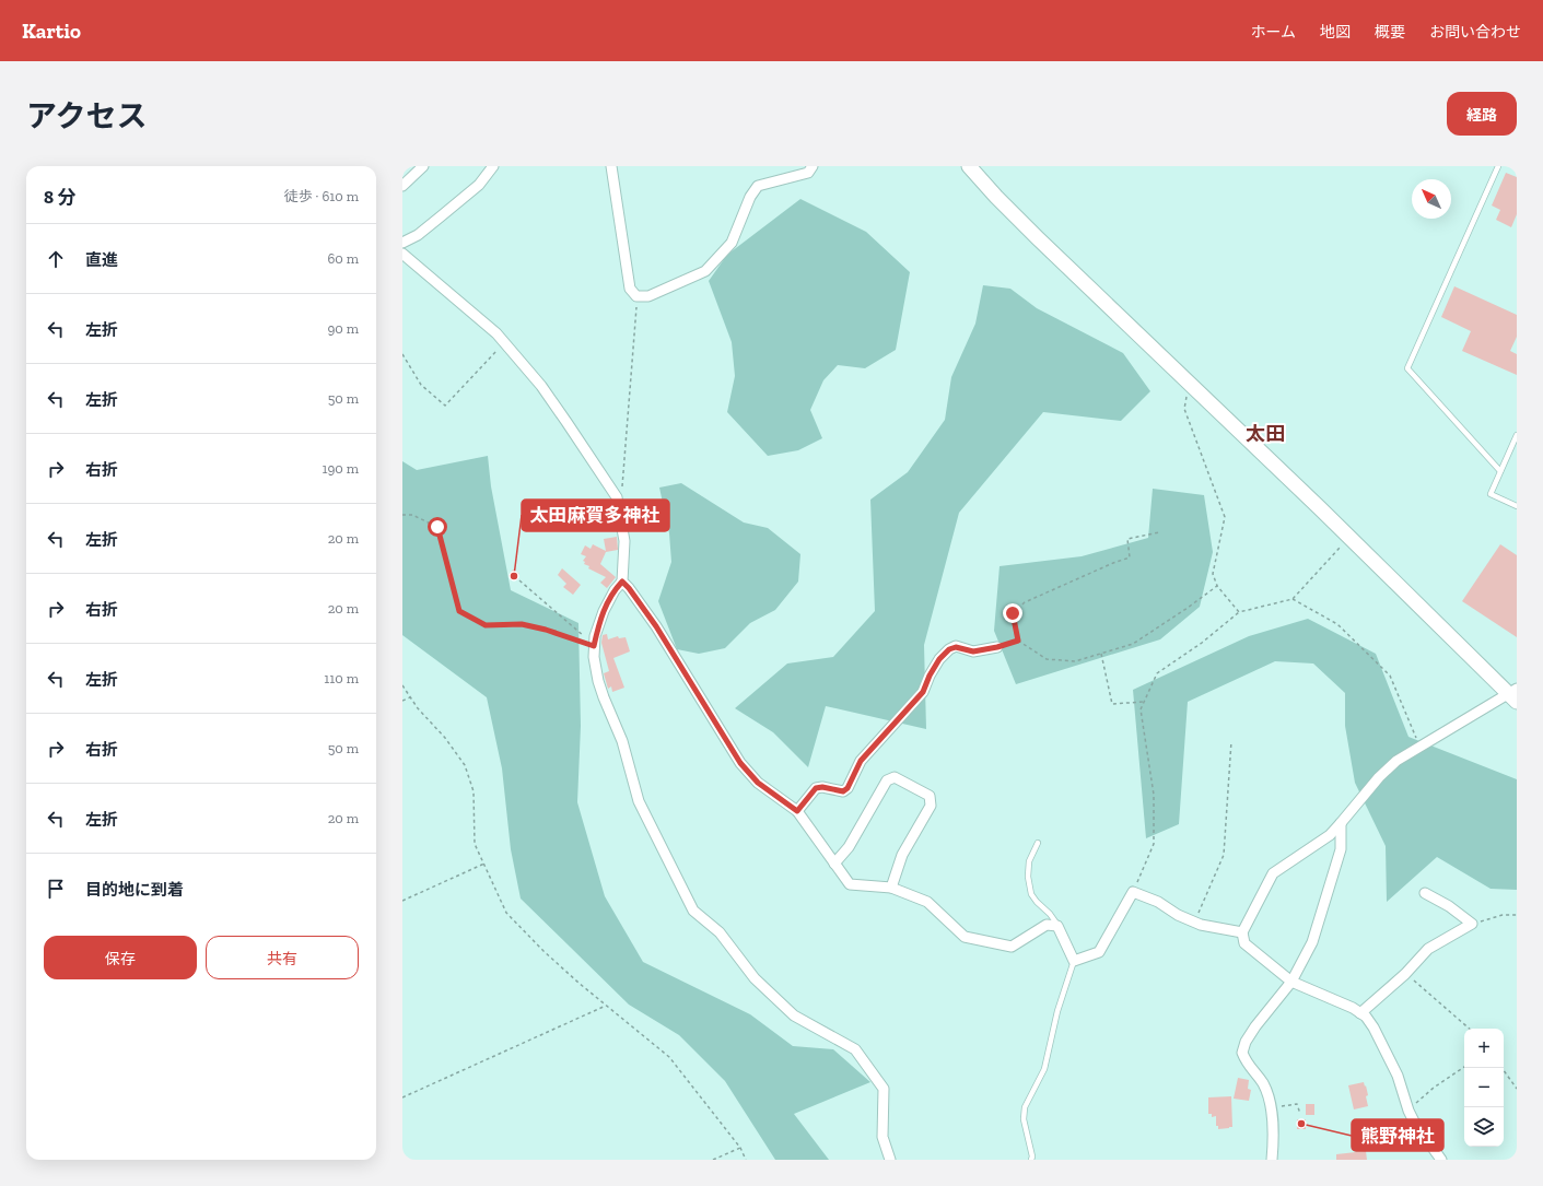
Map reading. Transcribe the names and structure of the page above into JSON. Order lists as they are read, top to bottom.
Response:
{
  "districts": ["太田"],
  "places": ["太田麻賀多神社", "熊野神社"],
  "north": "top left",
  "page": {
    "header": "Kartio",
    "nav": [
      "ホーム",
      "地図",
      "概要",
      "お問い合わせ"
    ],
    "title": "アクセス",
    "buttons": [
      "経路",
      ["保存", "共有"]
    ],
    "heading": ["8 分", "徒歩 · 610 m"],
    "list": [
      ["直進", "60 m"],
      ["左折", "90 m"],
      ["左折", "50 m"],
      ["右折", "190 m"],
      ["左折", "20 m"],
      ["右折", "20 m"],
      ["左折", "110 m"],
      ["右折", "50 m"],
      ["左折", "20 m"],
      "目的地に到着"
    ],
    "map_buttons": ["+", "−"]
  }
}
